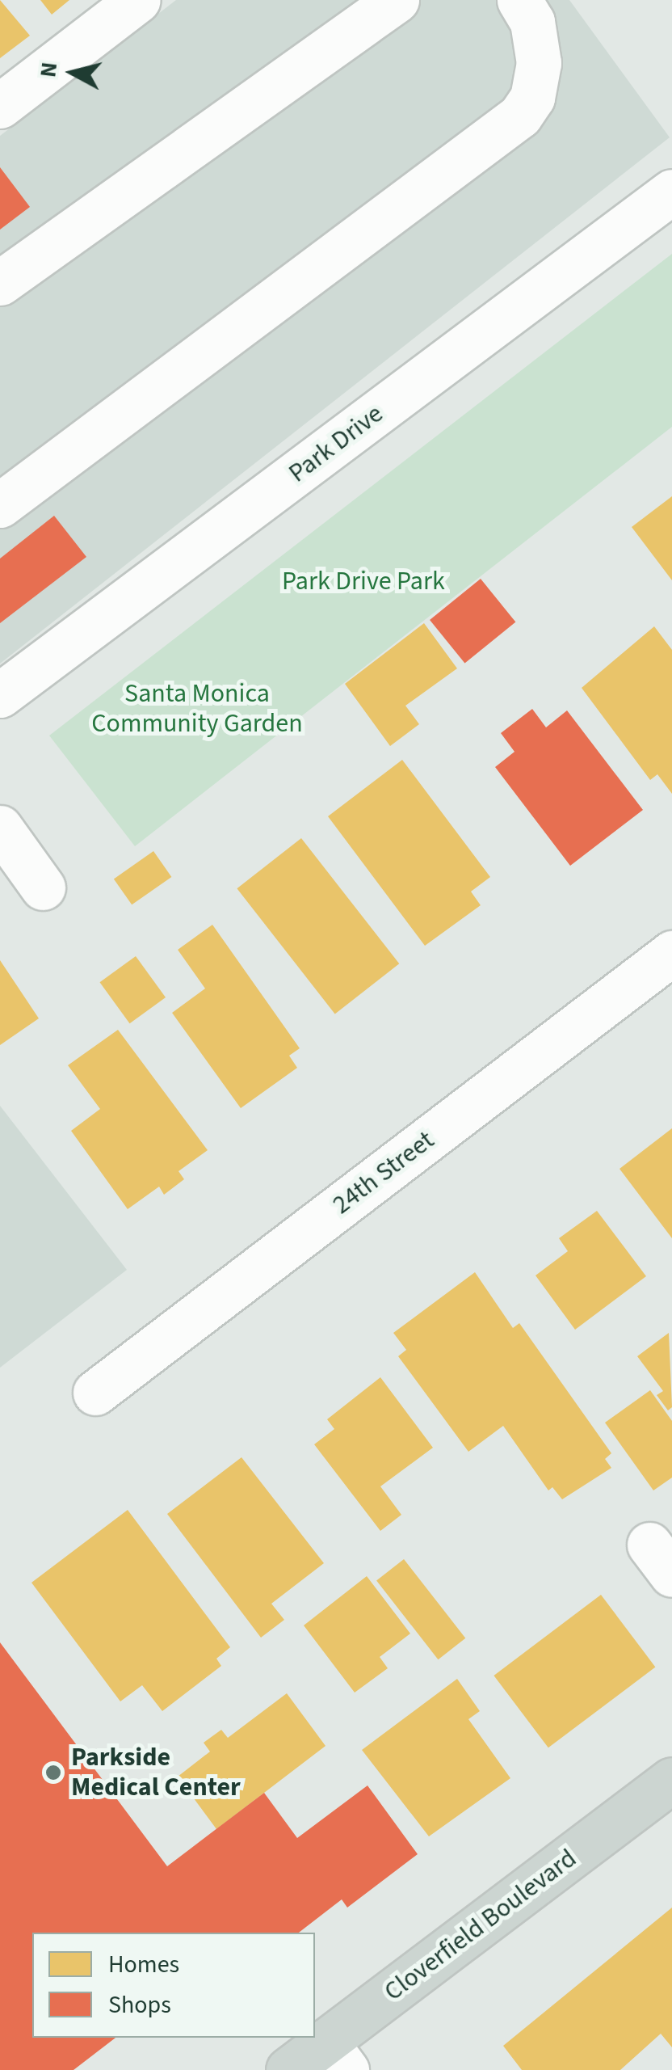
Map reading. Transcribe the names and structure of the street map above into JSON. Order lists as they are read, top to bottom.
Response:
{
  "streets": {
    "main road": ["Cloverfield Boulevard"],
    "street": ["Park Drive", "24th Street"]
  },
  "parks": ["Park Drive Park", "Santa Monica Community Garden"],
  "places": ["Parkside Medical Center"],
  "legend": ["Homes", "Shops"],
  "north": "left"
}
